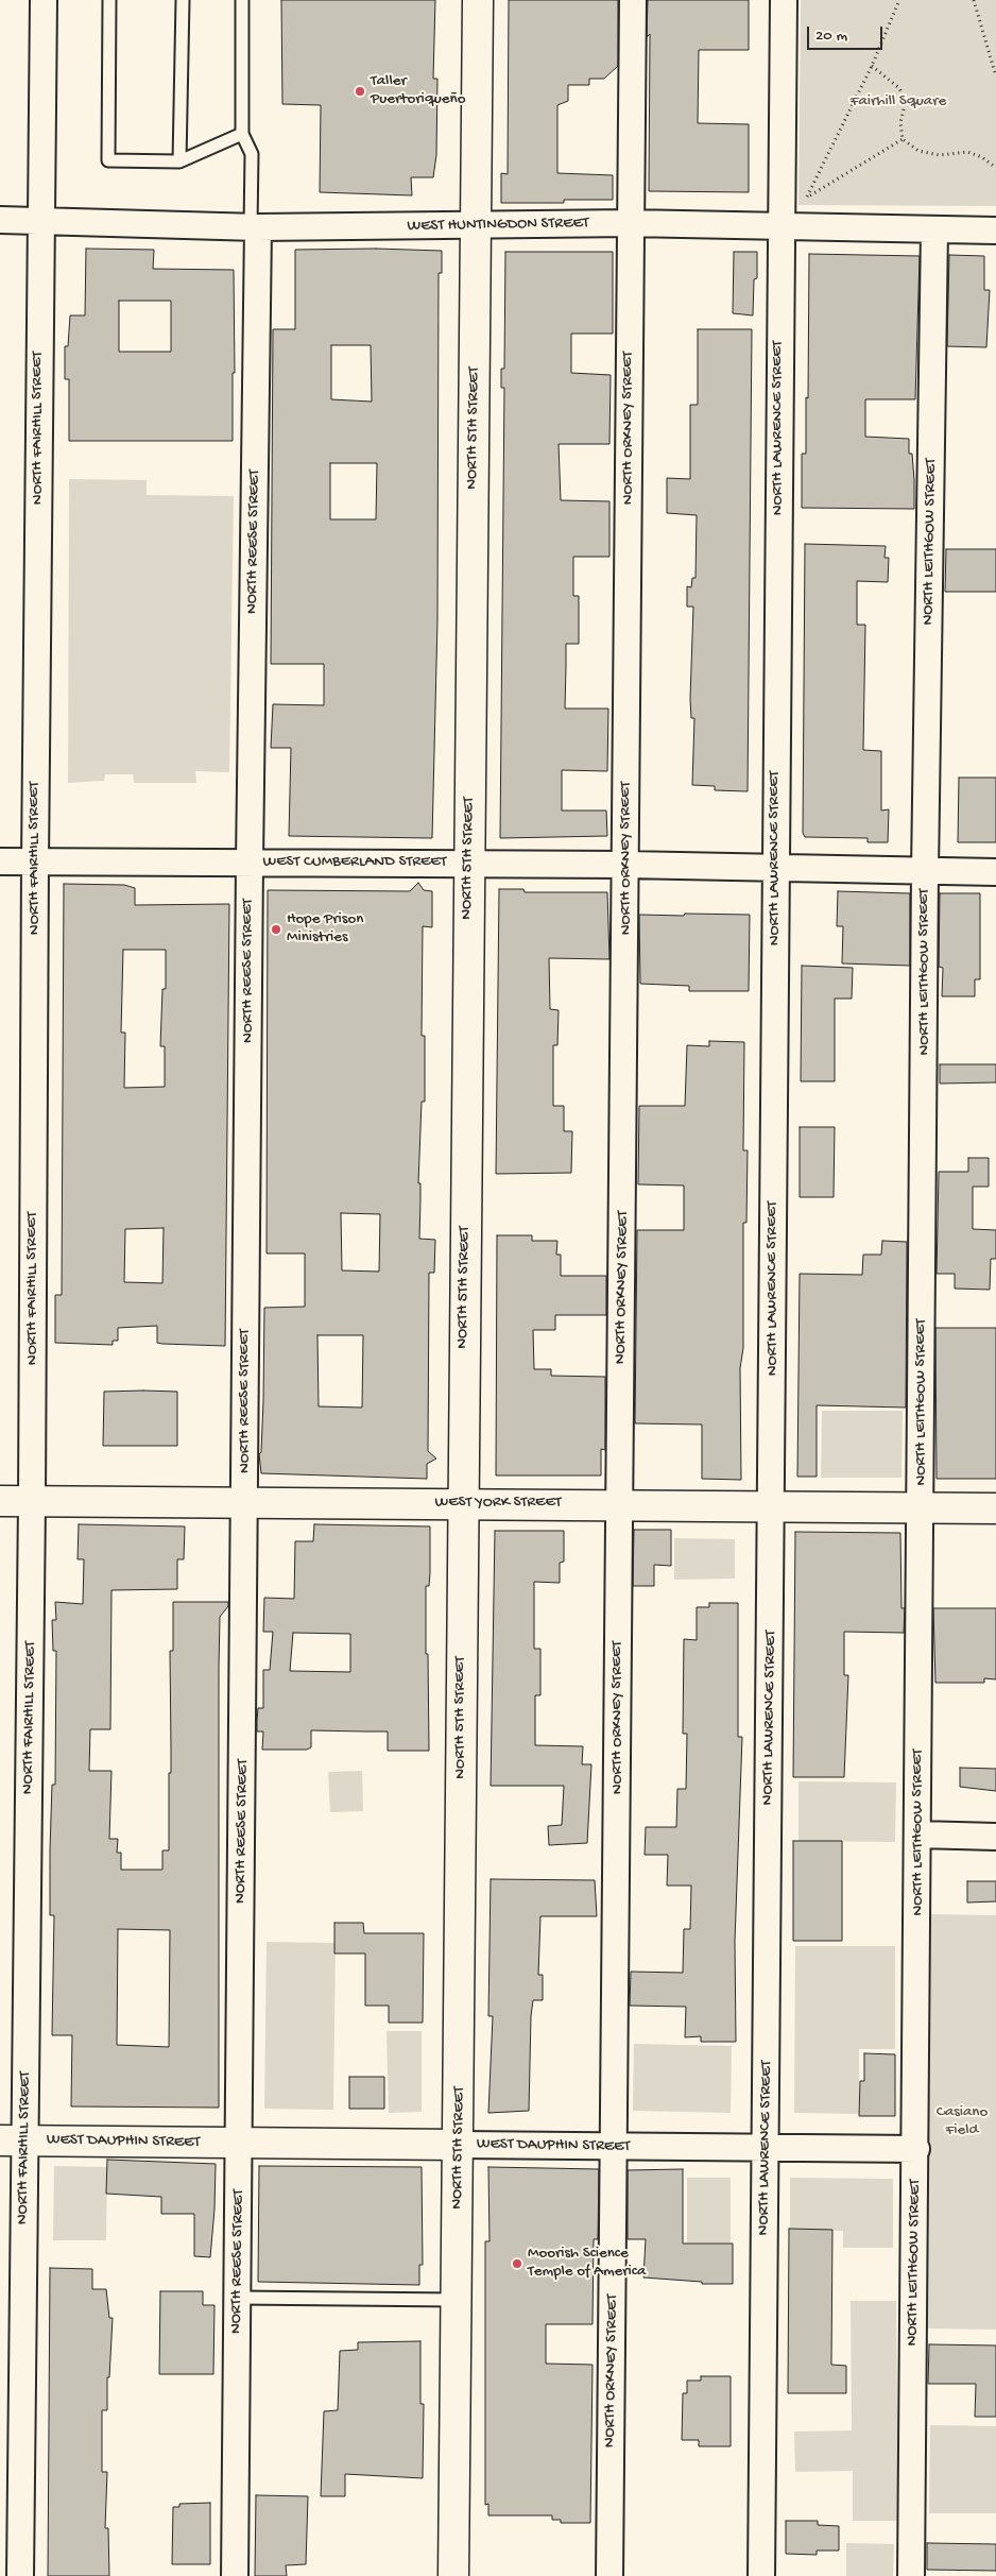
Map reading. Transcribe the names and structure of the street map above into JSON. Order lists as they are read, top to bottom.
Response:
{
  "streets": {
    "main road": ["NORTH 5TH STREET", "WEST YORK STREET", "WEST DAUPHIN STREET"],
    "street": [
      "WEST HUNTINGDON STREET",
      "NORTH FAIRHILL STREET",
      "NORTH ORKNEY STREET",
      "NORTH LAWRENCE STREET",
      "NORTH REESE STREET",
      "NORTH LEITHGOW STREET",
      "WEST CUMBERLAND STREET"
    ]
  },
  "crossings": [
    ["WEST HUNTINGDON STREET", "NORTH FAIRHILL STREET"],
    ["WEST HUNTINGDON STREET", "NORTH 5TH STREET"],
    ["WEST HUNTINGDON STREET", "NORTH ORKNEY STREET"],
    ["WEST HUNTINGDON STREET", "NORTH LAWRENCE STREET"],
    ["WEST HUNTINGDON STREET", "NORTH REESE STREET"],
    ["WEST HUNTINGDON STREET", "NORTH LEITHGOW STREET"],
    ["NORTH FAIRHILL STREET", "WEST CUMBERLAND STREET"],
    ["NORTH FAIRHILL STREET", "WEST YORK STREET"],
    ["NORTH FAIRHILL STREET", "WEST DAUPHIN STREET"],
    ["NORTH 5TH STREET", "WEST CUMBERLAND STREET"],
    ["NORTH 5TH STREET", "WEST YORK STREET"],
    ["NORTH 5TH STREET", "WEST DAUPHIN STREET"],
    ["NORTH ORKNEY STREET", "WEST CUMBERLAND STREET"],
    ["NORTH ORKNEY STREET", "WEST YORK STREET"],
    ["NORTH ORKNEY STREET", "WEST DAUPHIN STREET"],
    ["NORTH LAWRENCE STREET", "WEST CUMBERLAND STREET"],
    ["NORTH LAWRENCE STREET", "WEST YORK STREET"],
    ["NORTH LAWRENCE STREET", "WEST DAUPHIN STREET"],
    ["NORTH REESE STREET", "WEST CUMBERLAND STREET"],
    ["NORTH REESE STREET", "WEST YORK STREET"],
    ["NORTH REESE STREET", "WEST DAUPHIN STREET"],
    ["NORTH LEITHGOW STREET", "WEST CUMBERLAND STREET"],
    ["NORTH LEITHGOW STREET", "WEST YORK STREET"],
    ["NORTH LEITHGOW STREET", "WEST DAUPHIN STREET"]
  ],
  "parks": ["Fairhill Square", "Casiano Field"],
  "places": ["Taller Puertoriqueño", "Hope Prison Ministries", "Moorish Science Temple of America"],
  "scale_bar": "20 m"
}
